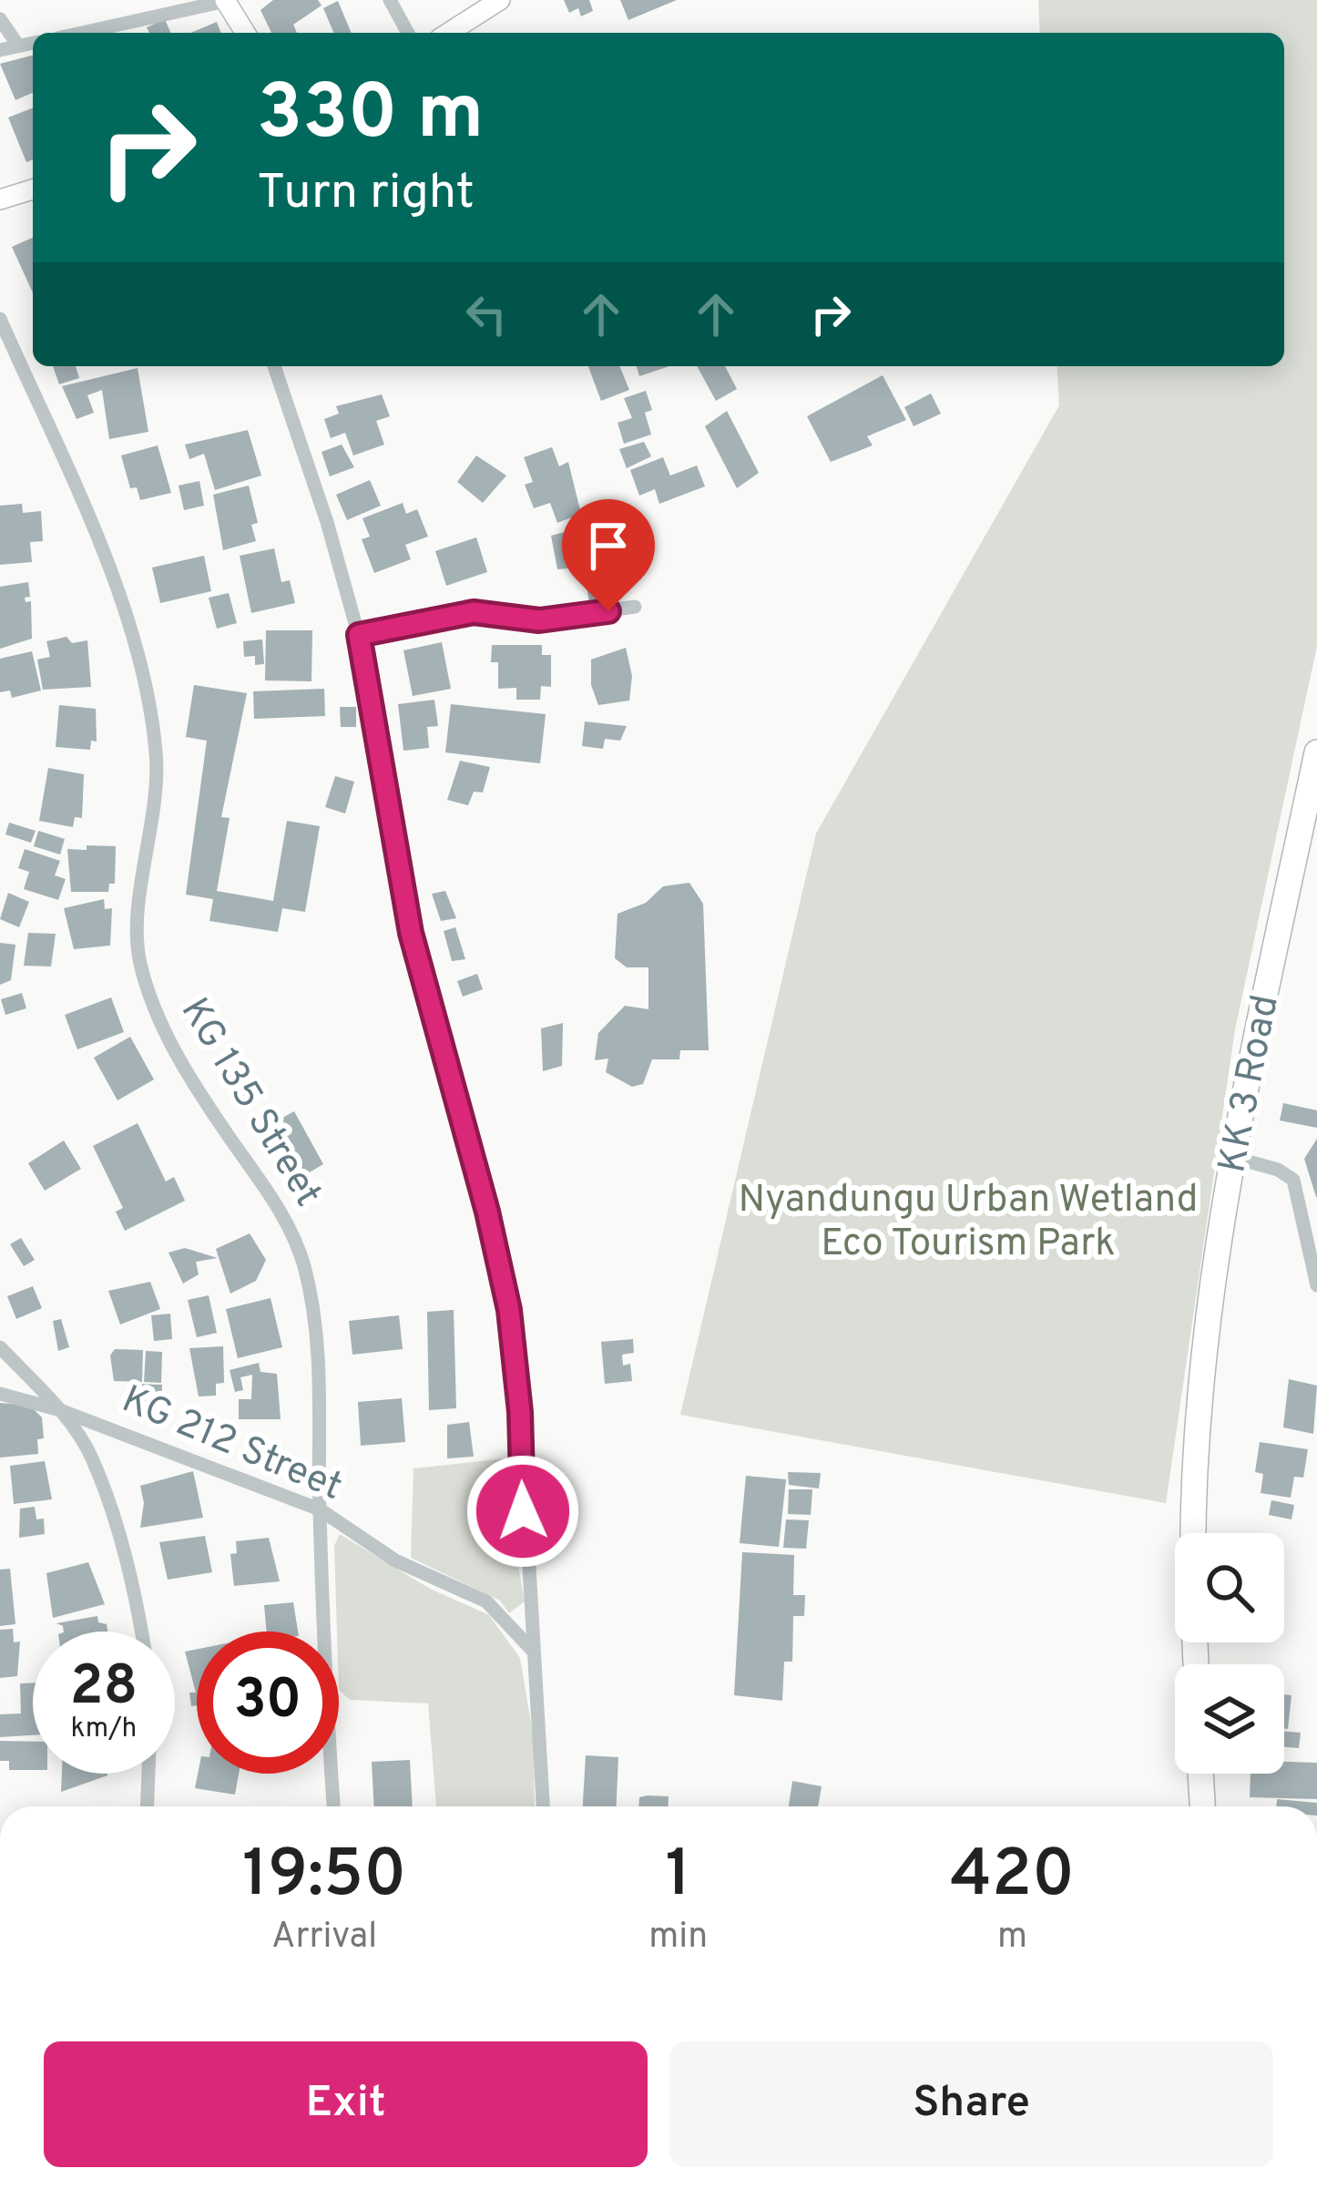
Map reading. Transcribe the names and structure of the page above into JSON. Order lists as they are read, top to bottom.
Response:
{
  "streets": {
    "highway": ["KK 3 Road"],
    "street": ["KG 135 Street", "KG 212 Street"]
  },
  "crossings": [
    ["KG 135 Street", "KG 212 Street"]
  ],
  "parks": ["Nyandungu Urban Wetland Eco Tourism Park"],
  "page": {
    "turn": ["330 m", "Turn right"],
    "speed": "28 km/h",
    "limit": "30",
    "eta": [
      "19:50",
      "Arrival",
      "1",
      "min",
      "420",
      "m"
    ],
    "buttons": ["Exit", "Share"]
  }
}
